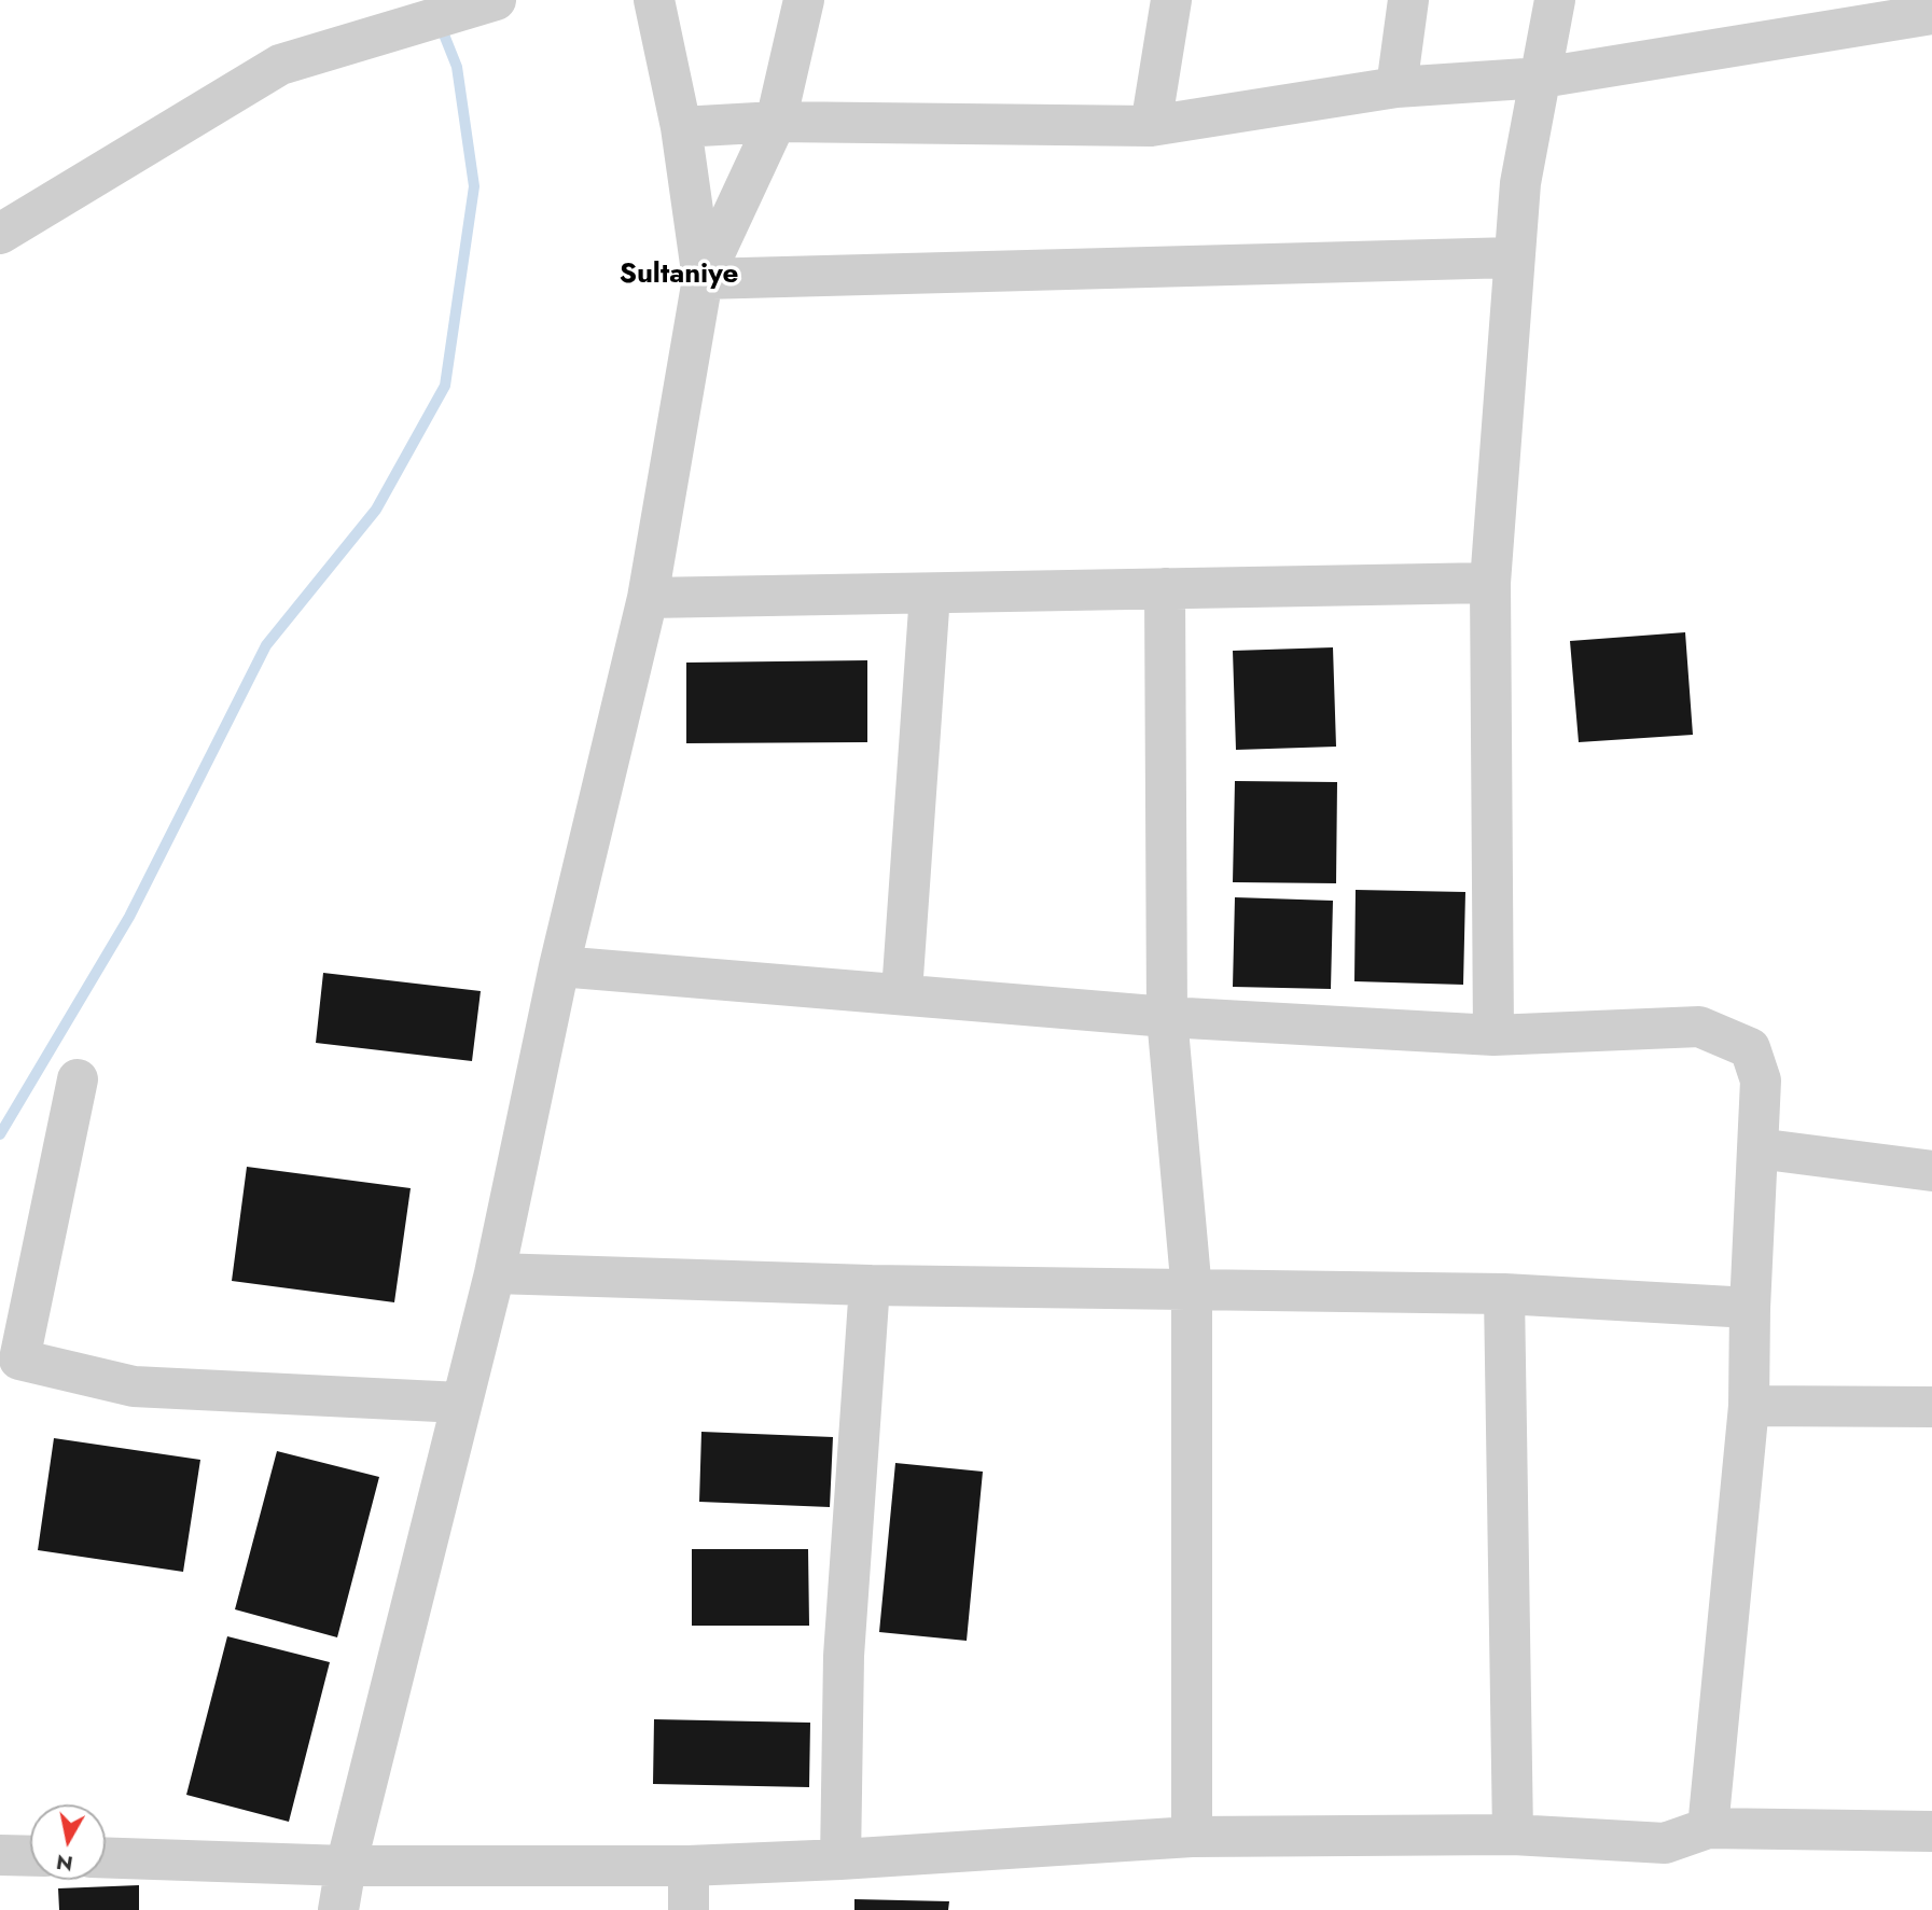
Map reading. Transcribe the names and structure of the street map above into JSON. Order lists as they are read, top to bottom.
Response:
{
  "districts": ["Sultaniye"],
  "north": "bottom"
}
